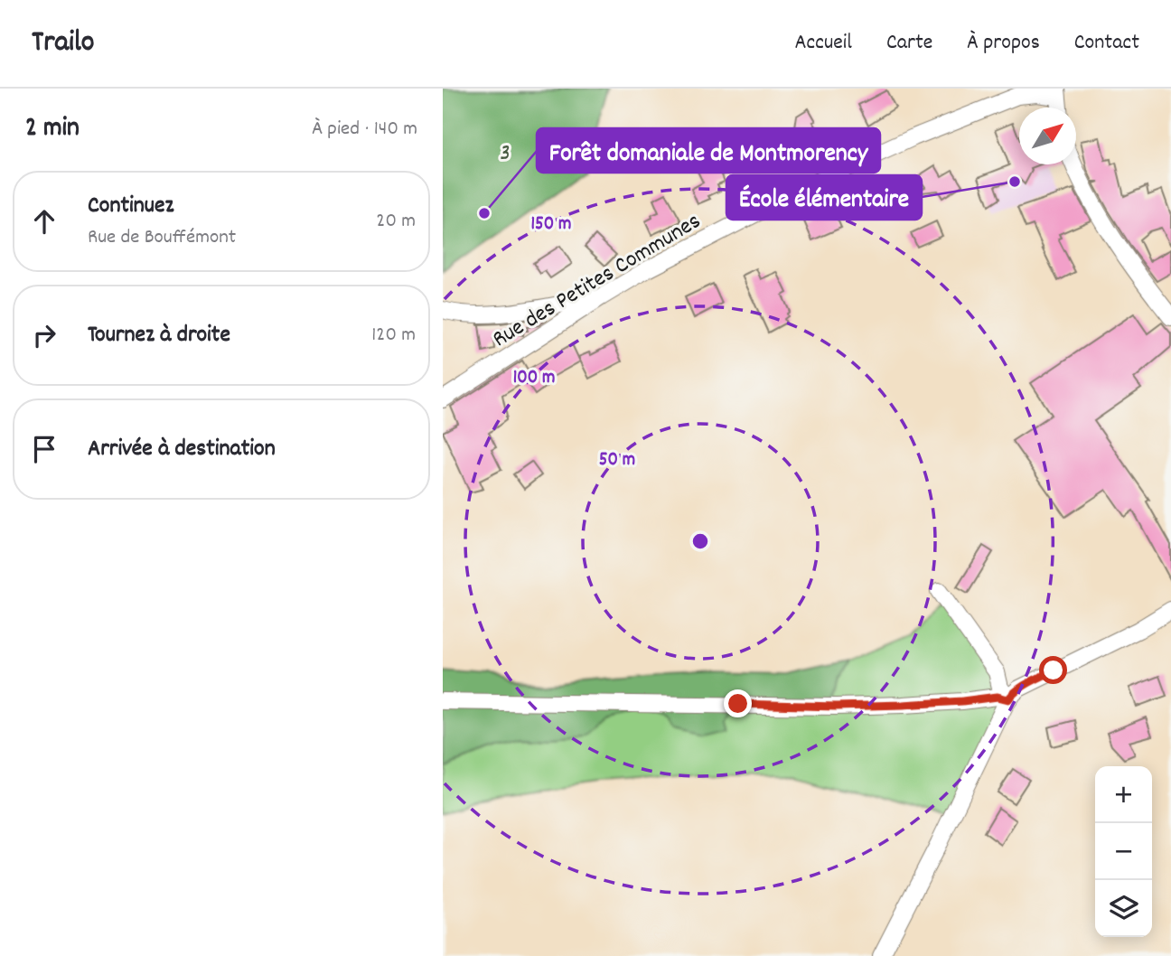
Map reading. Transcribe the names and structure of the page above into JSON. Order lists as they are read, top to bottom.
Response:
{
  "streets": {
    "street": ["Rue des Petites Communes"]
  },
  "parks": ["3"],
  "places": ["École élémentaire", "Forêt domaniale de Montmorency"],
  "north": "top right",
  "page": {
    "header": "Trailo",
    "nav": [
      "Accueil",
      "Carte",
      "À propos",
      "Contact"
    ],
    "heading": ["2 min", "À pied · 140 m"],
    "list": [
      ["Continuez", "Rue de Bouffémont", "20 m"],
      ["Tournez à droite", "120 m"],
      "Arrivée à destination"
    ],
    "map_buttons": ["+", "−"]
  },
  "rings": ["150 m", "100 m", "50 m"]
}
